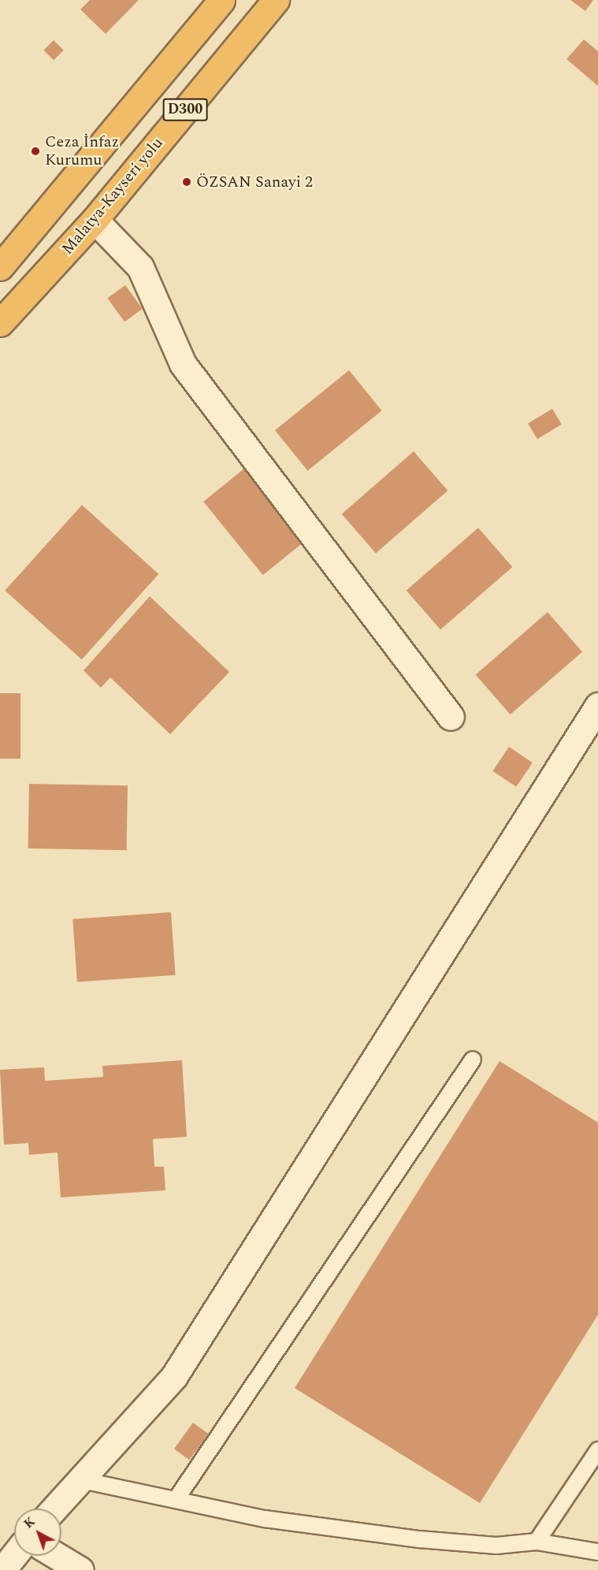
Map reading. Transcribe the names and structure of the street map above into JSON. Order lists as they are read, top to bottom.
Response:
{
  "streets": {
    "highway": ["D300", "Malatya-Kayseri yolu"]
  },
  "places": ["Ceza İnfaz Kurumu", "ÖZSAN Sanayi 2"],
  "north": "top left"
}
